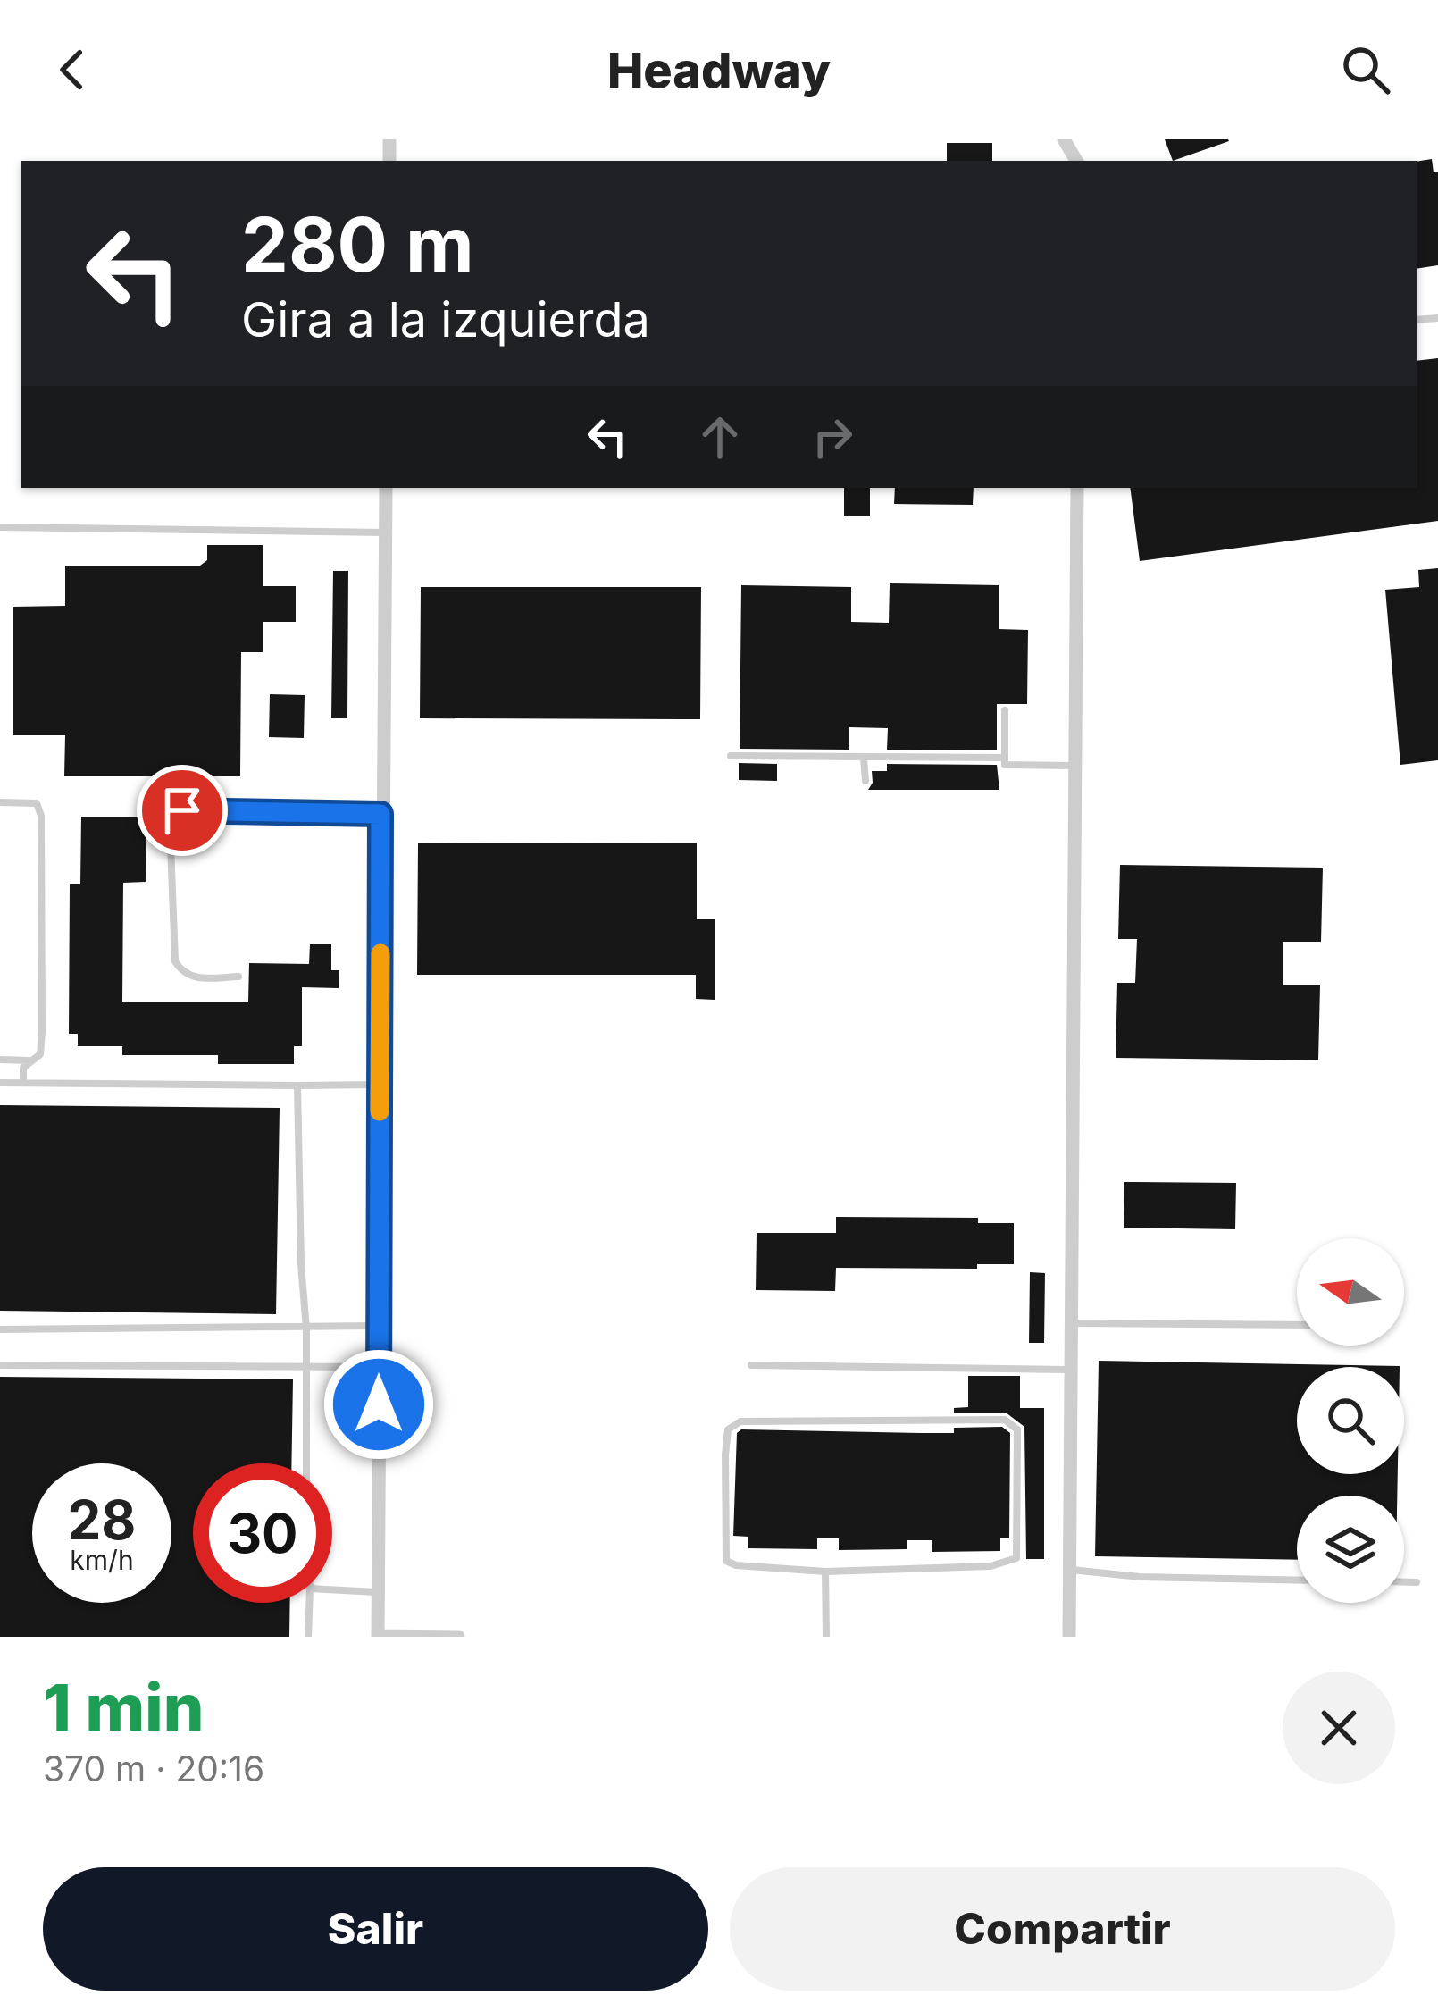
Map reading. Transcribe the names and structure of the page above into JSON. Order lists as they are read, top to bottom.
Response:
{
  "north": "left",
  "page": {
    "header": "Headway",
    "turn": ["280 m", "Gira a la izquierda"],
    "speed": "28 km/h",
    "limit": "30",
    "heading": ["1 min", "370 m · 20:16"],
    "buttons": ["Salir", "Compartir"]
  }
}
